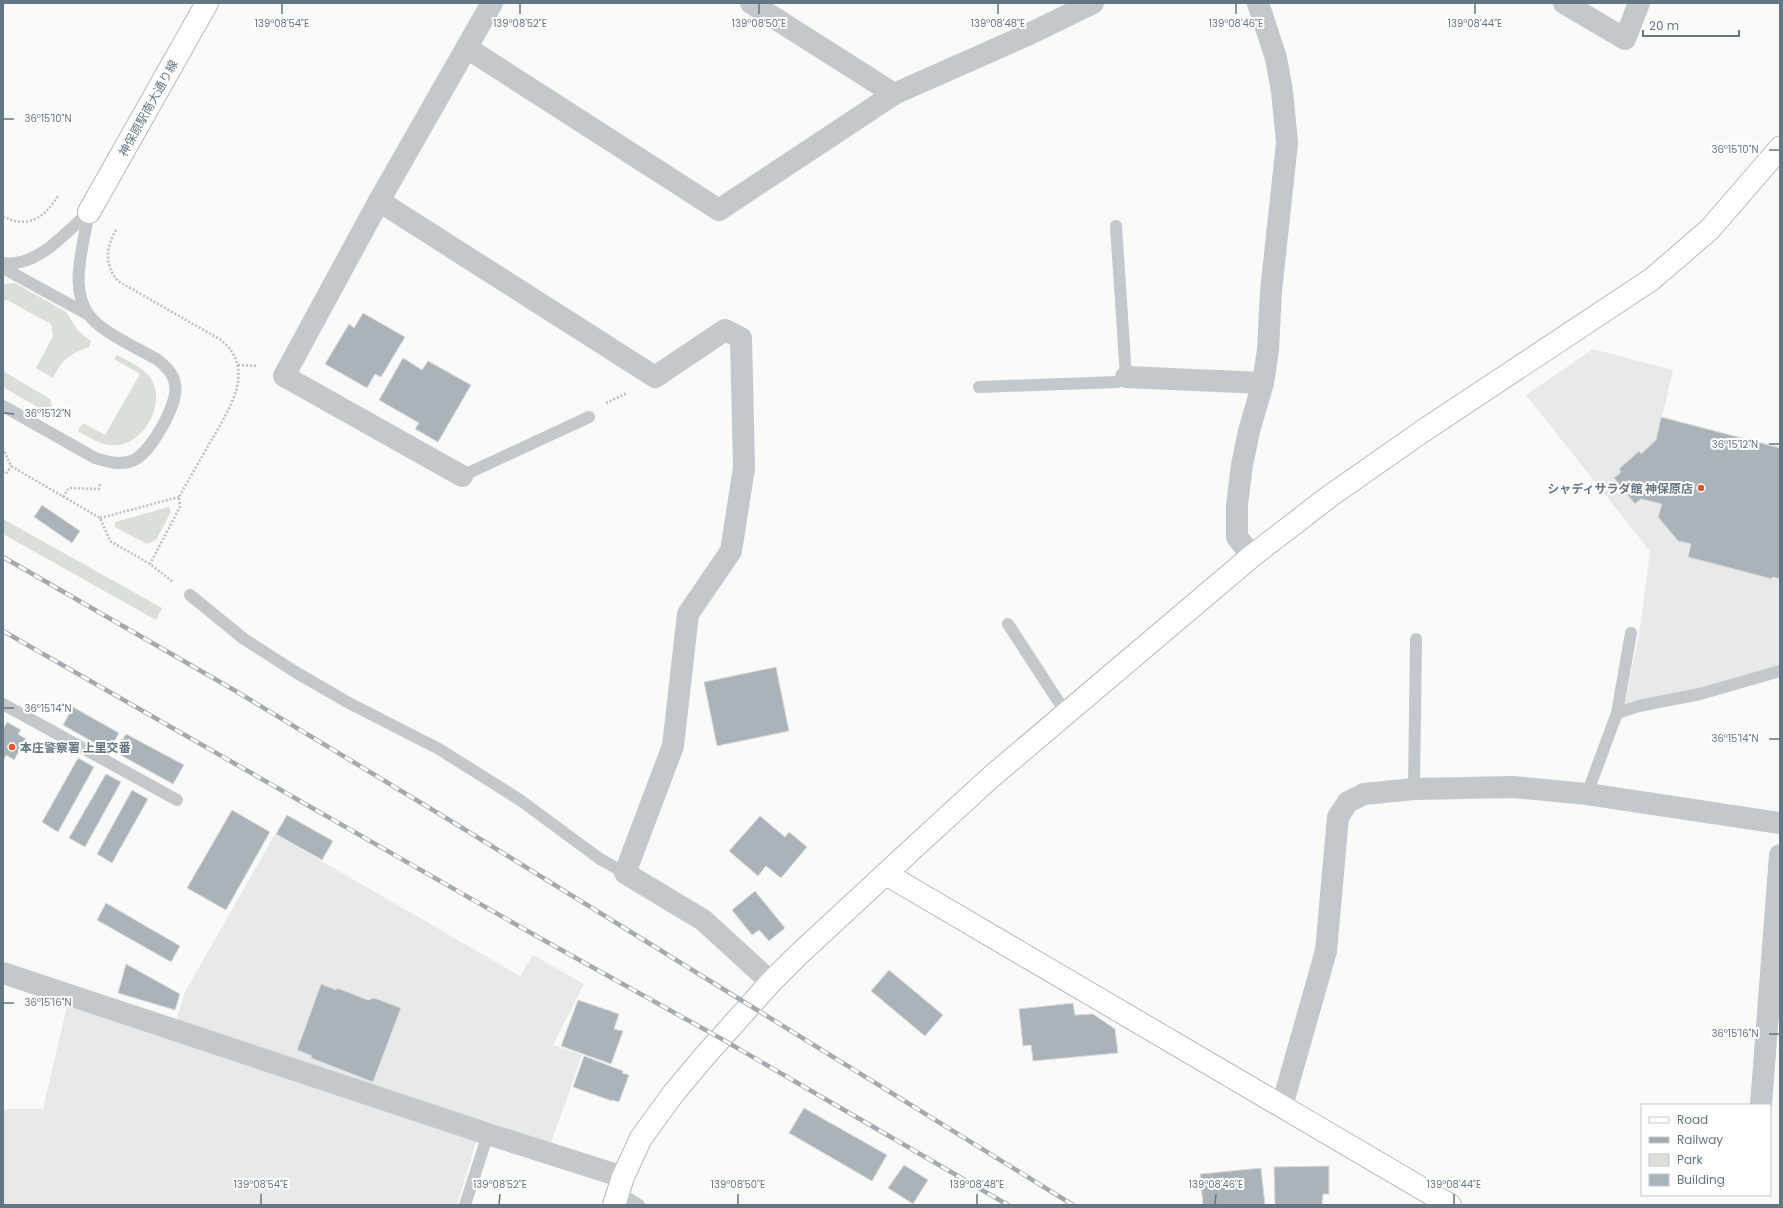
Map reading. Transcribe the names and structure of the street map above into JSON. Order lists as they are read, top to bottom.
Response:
{
  "streets": {
    "street": ["神保原駅南大通り線"]
  },
  "places": ["シャディサラダ館 神保原店", "本庄警察署 上里交番"],
  "legend": [
    "Road",
    "Railway",
    "Park",
    "Building"
  ],
  "scale_bar": "20 m",
  "coordinates": [
    "139°08'54\"E",
    "139°08'52\"E",
    "139°08'50\"E",
    "139°08'48\"E",
    "139°08'46\"E",
    "139°08'44\"E",
    "36°15'10\"N",
    "36°15'12\"N",
    "36°15'14\"N",
    "36°15'16\"N"
  ]
}
